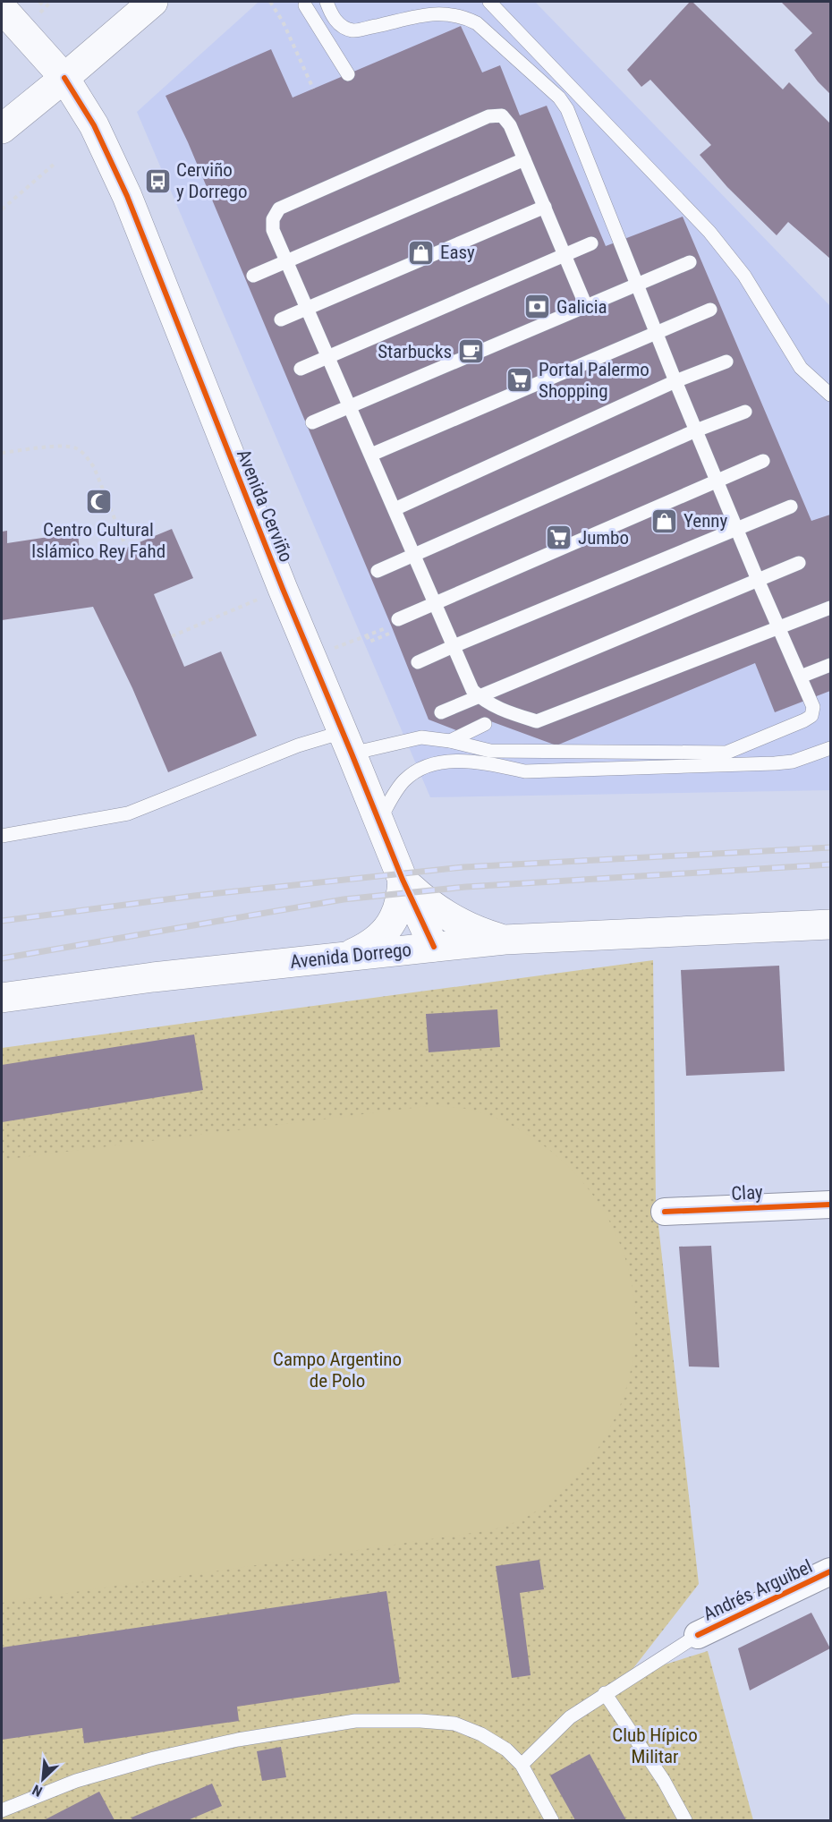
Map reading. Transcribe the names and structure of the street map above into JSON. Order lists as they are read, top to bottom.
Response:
{
  "streets": {
    "main road": ["Avenida Cerviño", "Avenida Dorrego"],
    "street": ["Clay", "Andrés Arguibel"]
  },
  "crossings": [
    ["Avenida Cerviño", "Avenida Dorrego"]
  ],
  "parks": ["Campo Argentino de Polo", "Club Hípico Militar"],
  "places": {
    "bus stop": ["Cerviño y Dorrego"],
    "shop": ["Easy", "Yenny"],
    "bank": ["Galicia"],
    "cafe": ["Starbucks"],
    "supermarket": ["Portal Palermo Shopping", "Jumbo"],
    "mosque": ["Centro Cultural Islámico Rey Fahd"]
  },
  "north": "bottom left"
}
